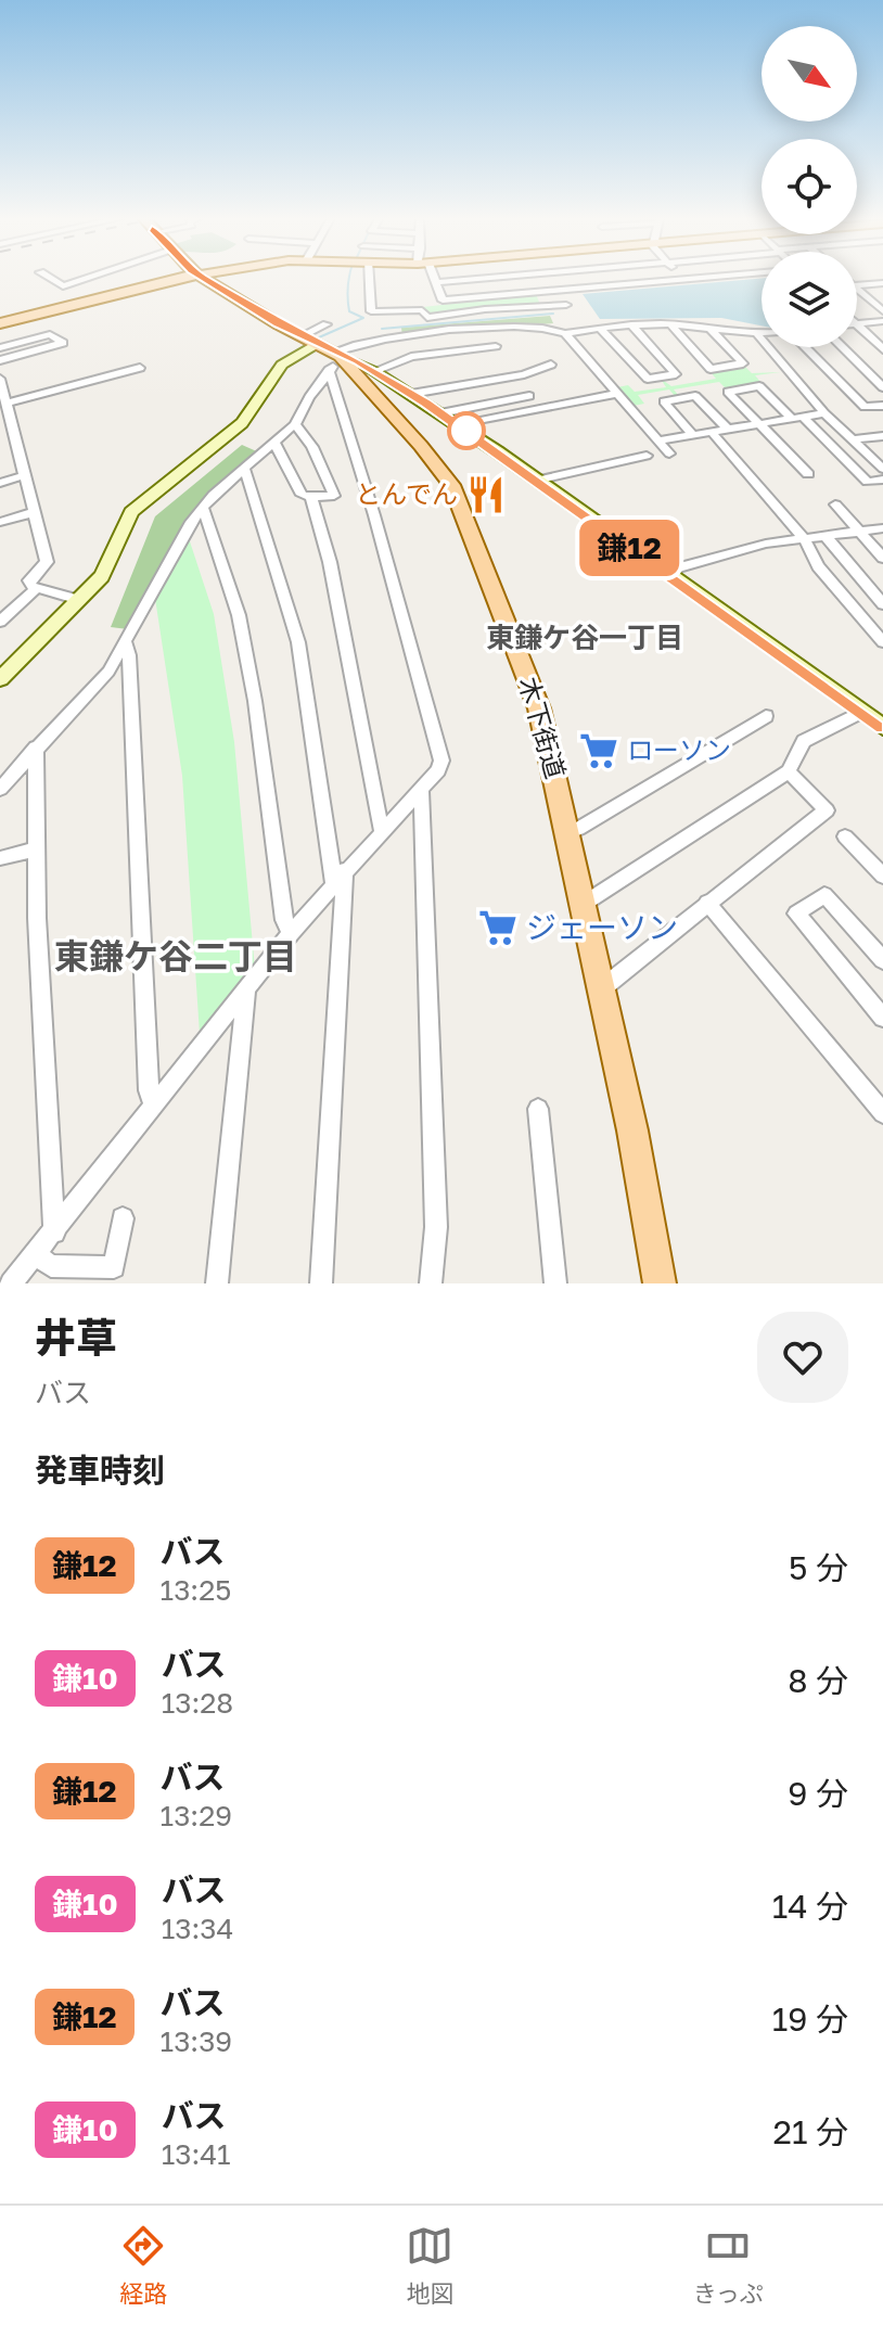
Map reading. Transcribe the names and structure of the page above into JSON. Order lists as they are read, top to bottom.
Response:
{
  "streets": {
    "main road": ["木下街道"]
  },
  "districts": ["東鎌ケ谷一丁目", "東鎌ケ谷二丁目"],
  "places": {
    "restaurant": ["とんでん"],
    "supermarket": ["ローソン", "ジェーソン"]
  },
  "lines": ["bus line 鎌12"],
  "north": "bottom right",
  "page": {
    "on_map": "鎌12",
    "heading": [
      ["井草", "バス"],
      "発車時刻"
    ],
    "list": [
      {
        "mark": "鎌12",
        "name": "バス",
        "note": "13:25",
        "value": "5 分"
      },
      {
        "mark": "鎌10",
        "name": "バス",
        "note": "13:28",
        "value": "8 分"
      },
      {
        "mark": "鎌12",
        "name": "バス",
        "note": "13:29",
        "value": "9 分"
      },
      {
        "mark": "鎌10",
        "name": "バス",
        "note": "13:34",
        "value": "14 分"
      },
      {
        "mark": "鎌12",
        "name": "バス",
        "note": "13:39",
        "value": "19 分"
      },
      {
        "mark": "鎌10",
        "name": "バス",
        "note": "13:41",
        "value": "21 分"
      }
    ],
    "tabs": ["経路", "地図", "きっぷ"]
  }
}
